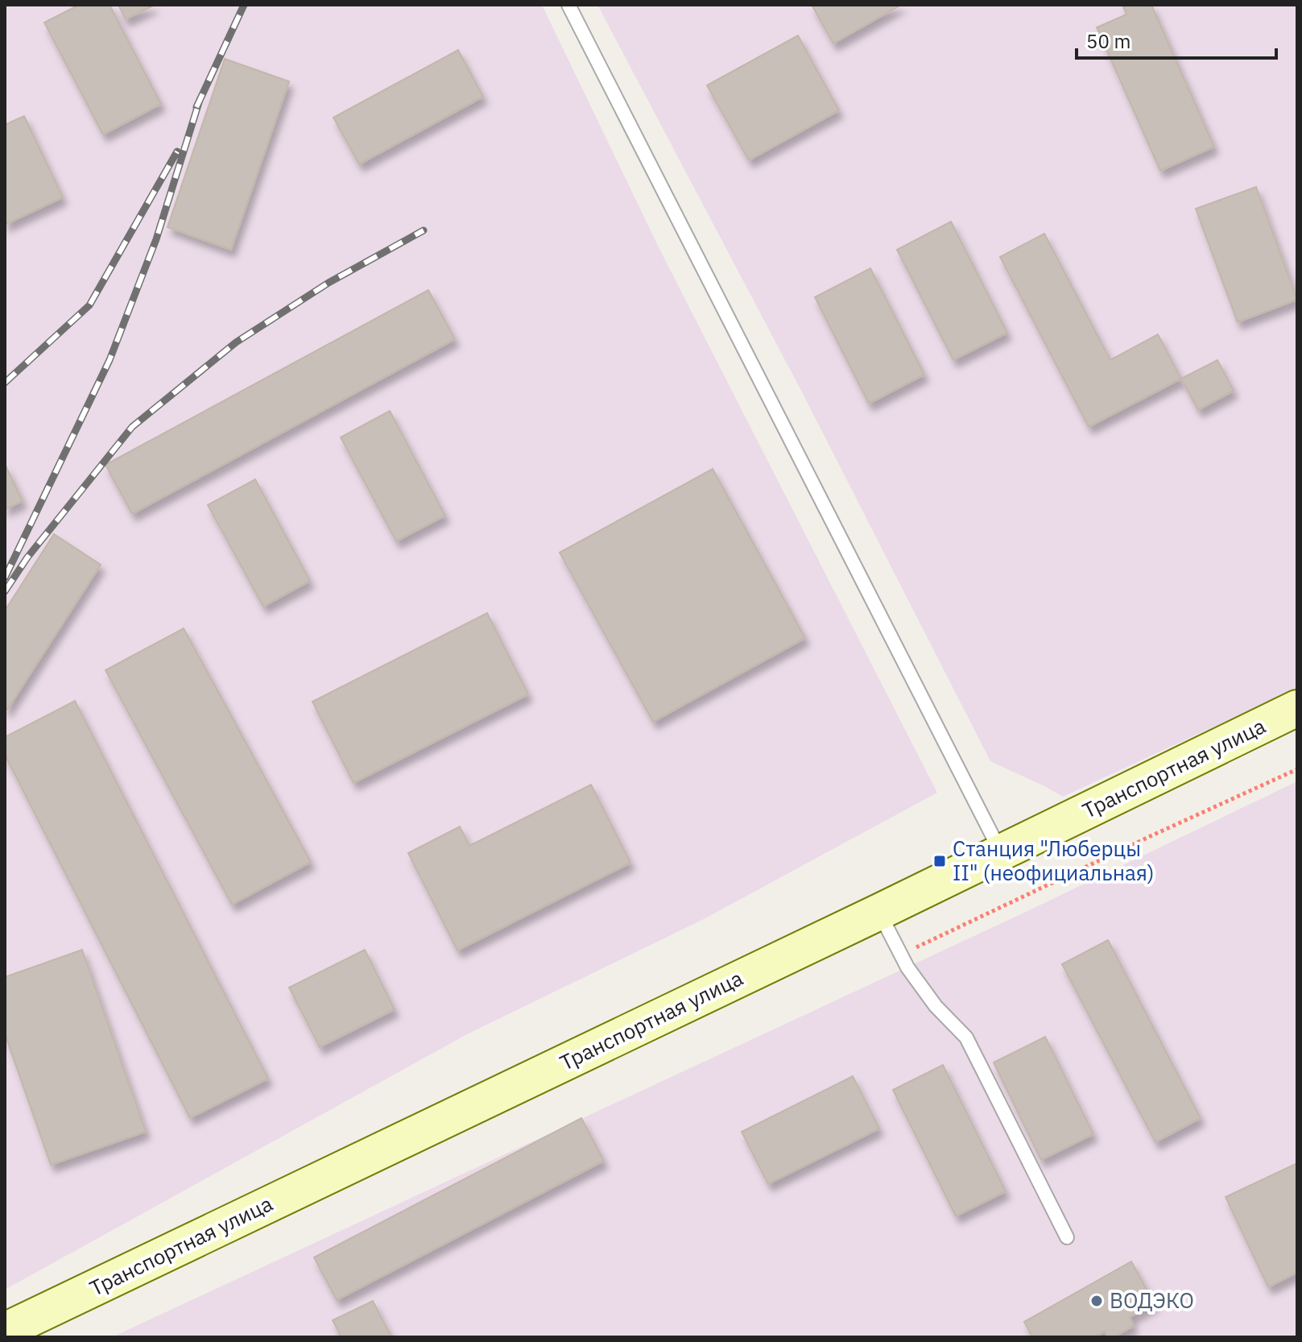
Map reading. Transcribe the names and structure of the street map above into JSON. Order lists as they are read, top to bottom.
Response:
{
  "streets": {
    "street": ["Транспортная улица"]
  },
  "places": {
    "transit": ["Станция \"Люберцы II\" (неофициальная)"],
    "other": ["ВОДЭКО"]
  },
  "scale_bar": "50 m"
}
